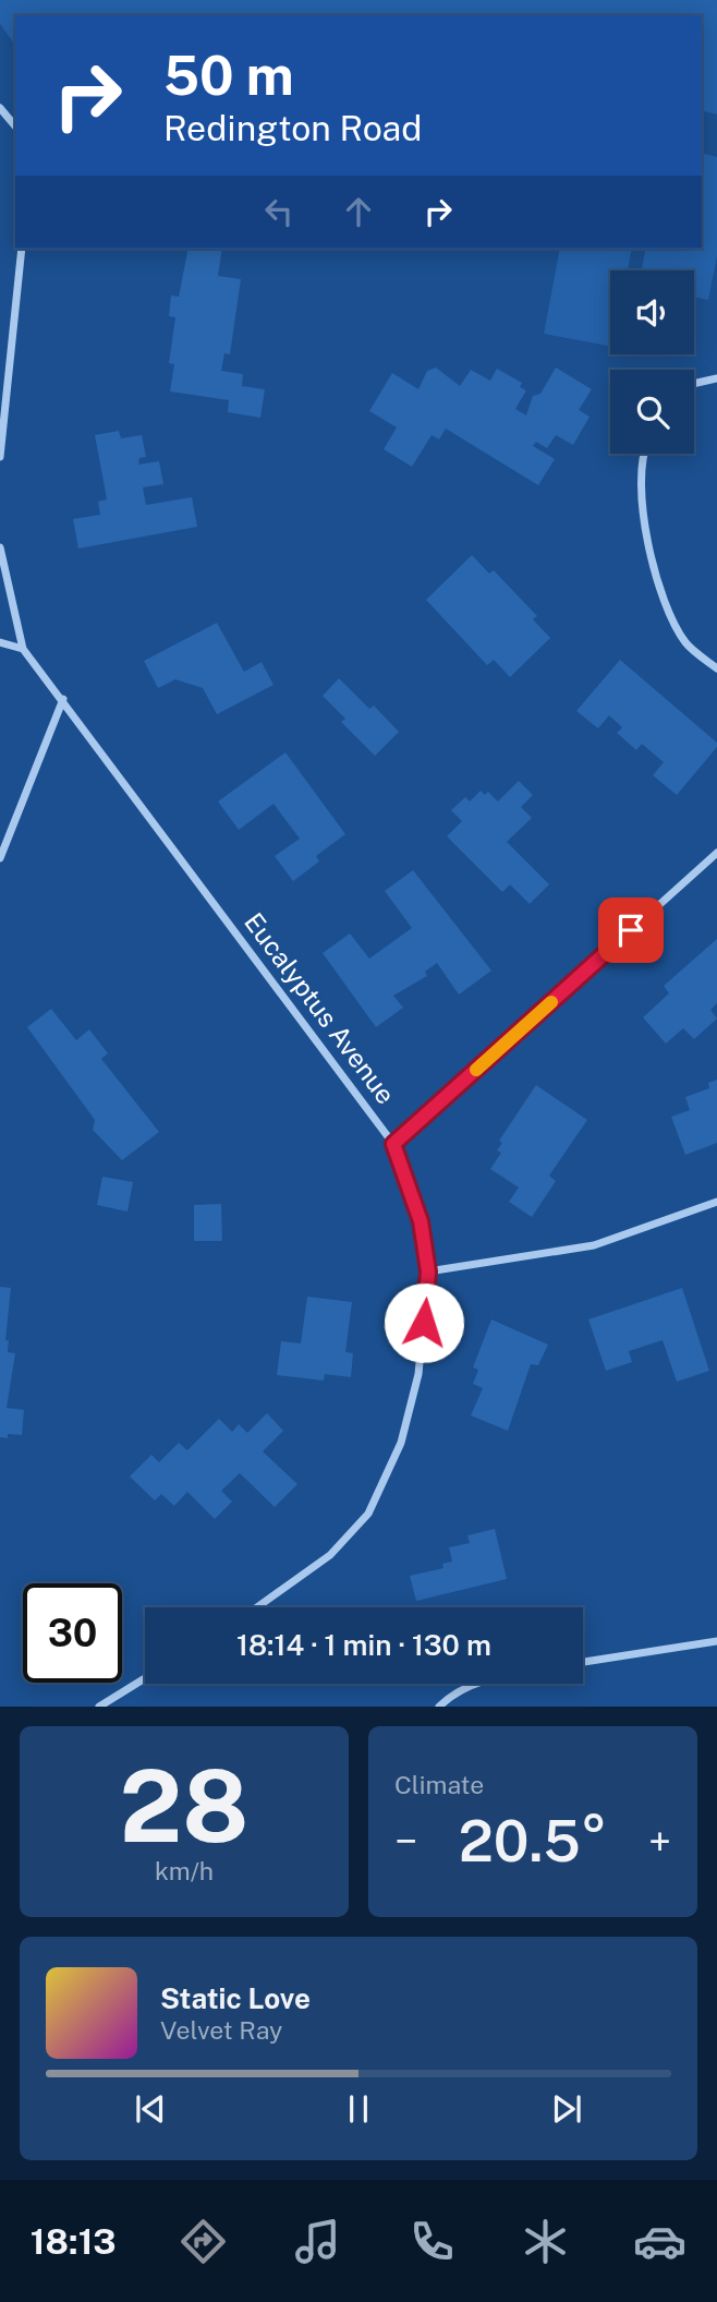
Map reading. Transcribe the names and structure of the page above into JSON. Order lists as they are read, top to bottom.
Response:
{
  "streets": {
    "street": ["Eucalyptus Avenue"]
  },
  "page": {
    "turn": ["50 m", "Redington Road"],
    "limit": "30",
    "trip": "18:14 · 1 min · 130 m",
    "tile": [
      ["28", "km/h"],
      "Climate"
    ],
    "heat": ["−", "20.5°", "+"],
    "song": ["Static Love", "Velvet Ray"],
    "tabs": "18:13"
  }
}
